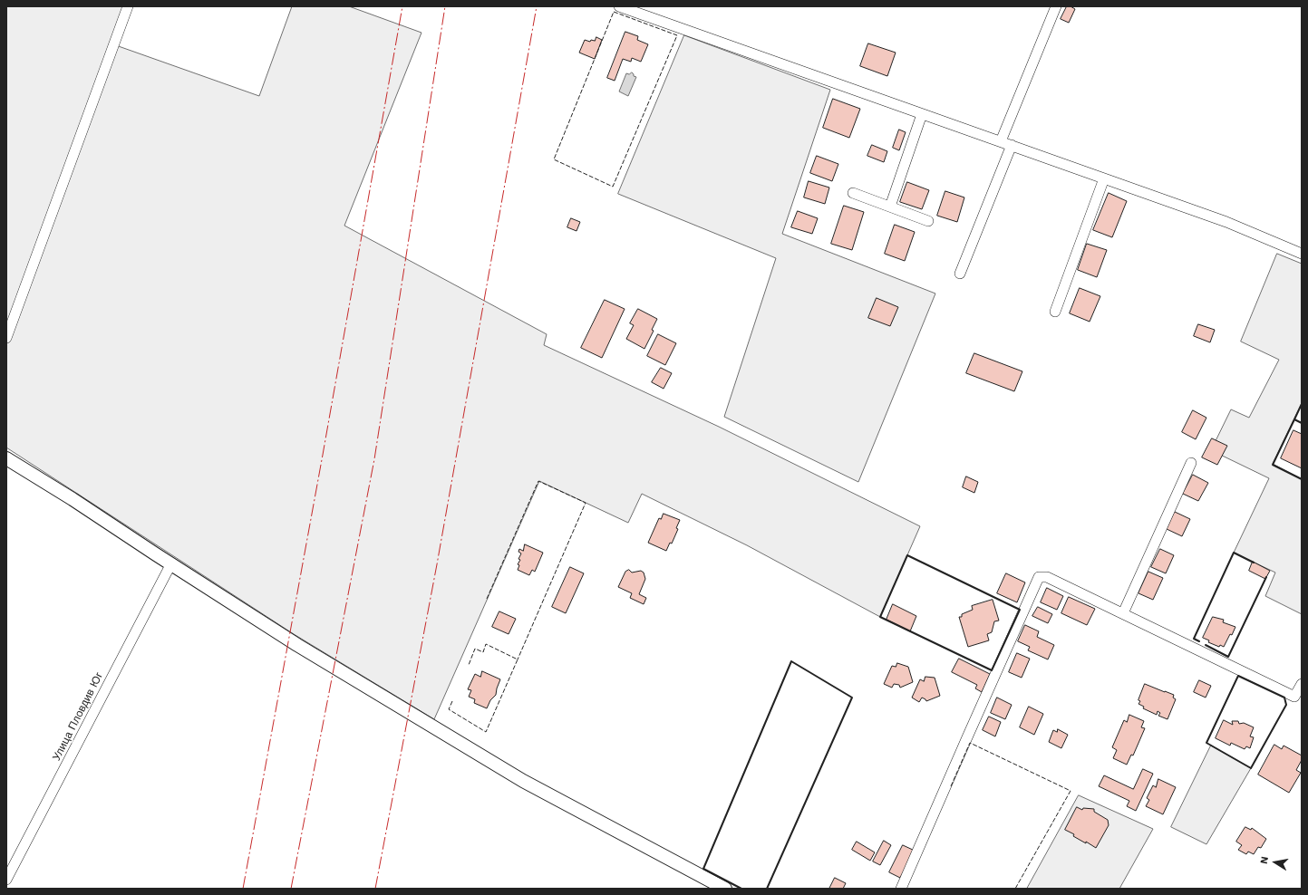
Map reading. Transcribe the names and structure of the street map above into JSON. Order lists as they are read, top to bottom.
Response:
{
  "streets": {
    "street": ["Улица Пловдив Юг"]
  },
  "north": "left"
}
